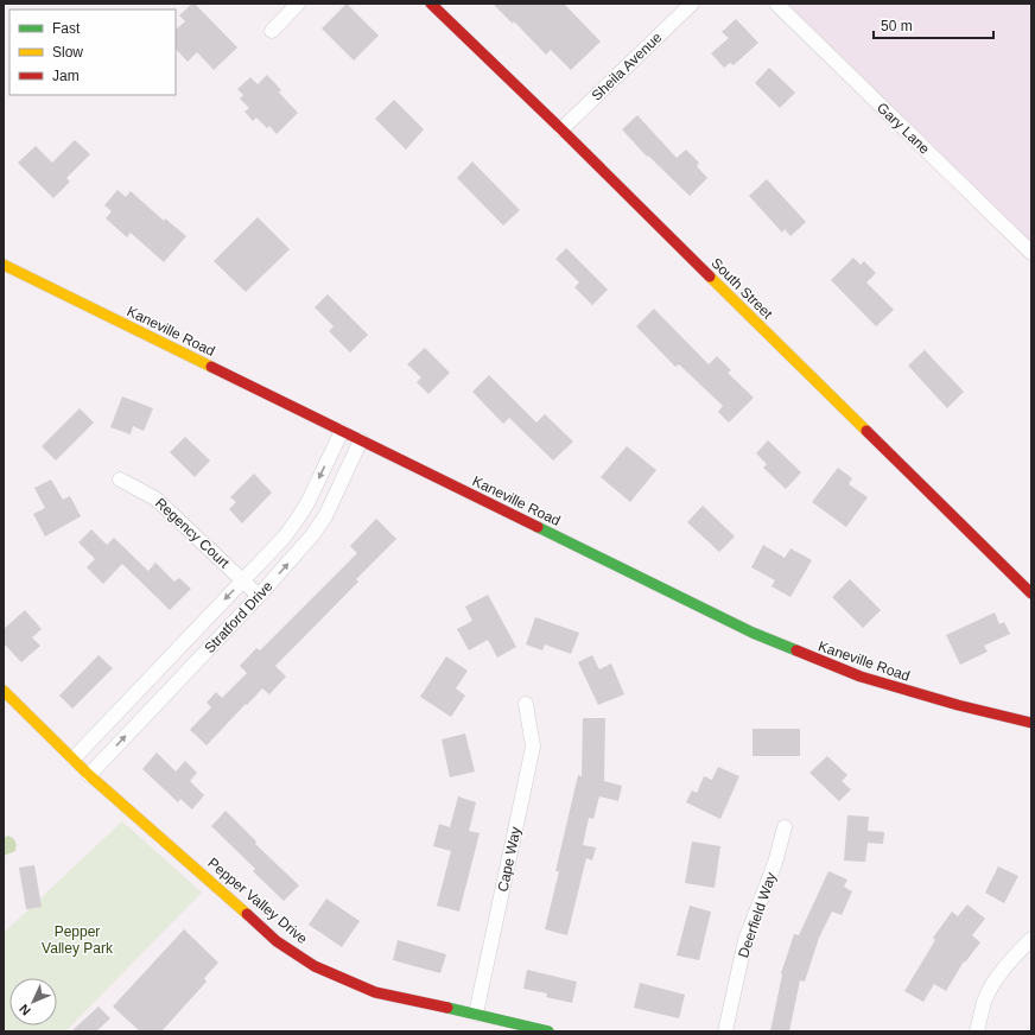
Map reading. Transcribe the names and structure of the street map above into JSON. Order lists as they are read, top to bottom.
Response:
{
  "streets": {
    "street": [
      "Sheila Avenue",
      "Gary Lane",
      "South Street",
      "Kaneville Road",
      "Regency Court",
      "Stratford Drive",
      "Cape Way",
      "Pepper Valley Drive",
      "Deerfield Way"
    ]
  },
  "crossings": [
    ["Sheila Avenue", "South Street"],
    ["Kaneville Road", "Stratford Drive"],
    ["Regency Court", "Stratford Drive"],
    ["Stratford Drive", "Pepper Valley Drive"],
    ["Cape Way", "Pepper Valley Drive"]
  ],
  "parks": ["Pepper Valley Park"],
  "legend": ["Fast", "Slow", "Jam"],
  "scale_bar": "50 m",
  "north": "bottom left"
}
